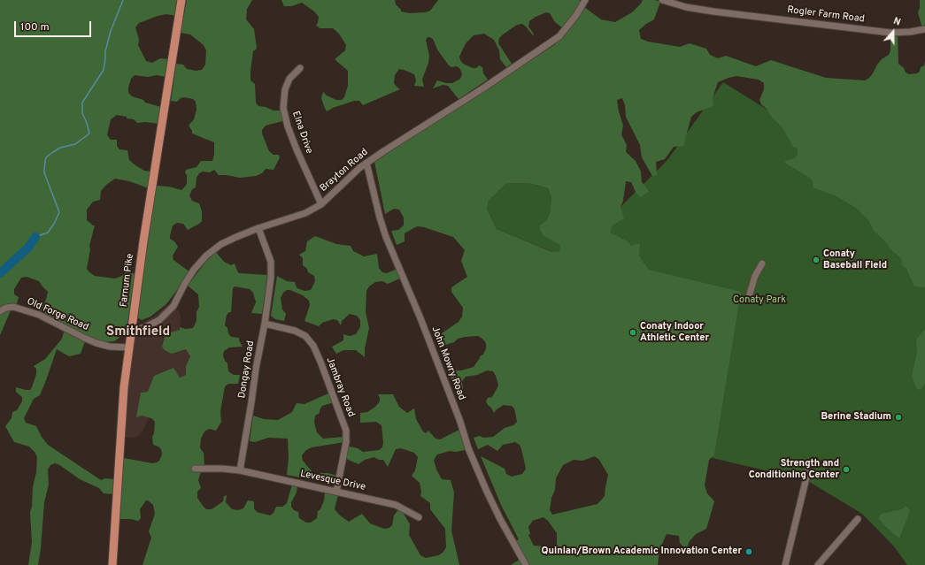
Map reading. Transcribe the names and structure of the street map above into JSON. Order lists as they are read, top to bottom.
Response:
{
  "streets": {
    "main road": ["Farnum Pike"],
    "street": [
      "Rogler Farm Road",
      "Elna Drive",
      "Brayton Road",
      "Old Forge Road",
      "John Mowry Road",
      "Dongay Road",
      "Jambray Road",
      "Levesque Drive"
    ]
  },
  "crossings": [
    ["Elna Drive", "Brayton Road"],
    ["Brayton Road", "Farnum Pike"],
    ["Brayton Road", "John Mowry Road"],
    ["Brayton Road", "Dongay Road"],
    ["Farnum Pike", "Old Forge Road"],
    ["Dongay Road", "Jambray Road"],
    ["Dongay Road", "Levesque Drive"],
    ["Jambray Road", "Levesque Drive"]
  ],
  "districts": ["Smithfield"],
  "parks": ["Conaty Park"],
  "places": [
    "Conaty Baseball Field",
    "Conaty Indoor Athletic Center",
    "Berine Stadium",
    "Strength and Conditioning Center",
    "Quinlan/Brown Academic Innovation Center"
  ],
  "scale_bar": "100 m",
  "north": "top"
}
